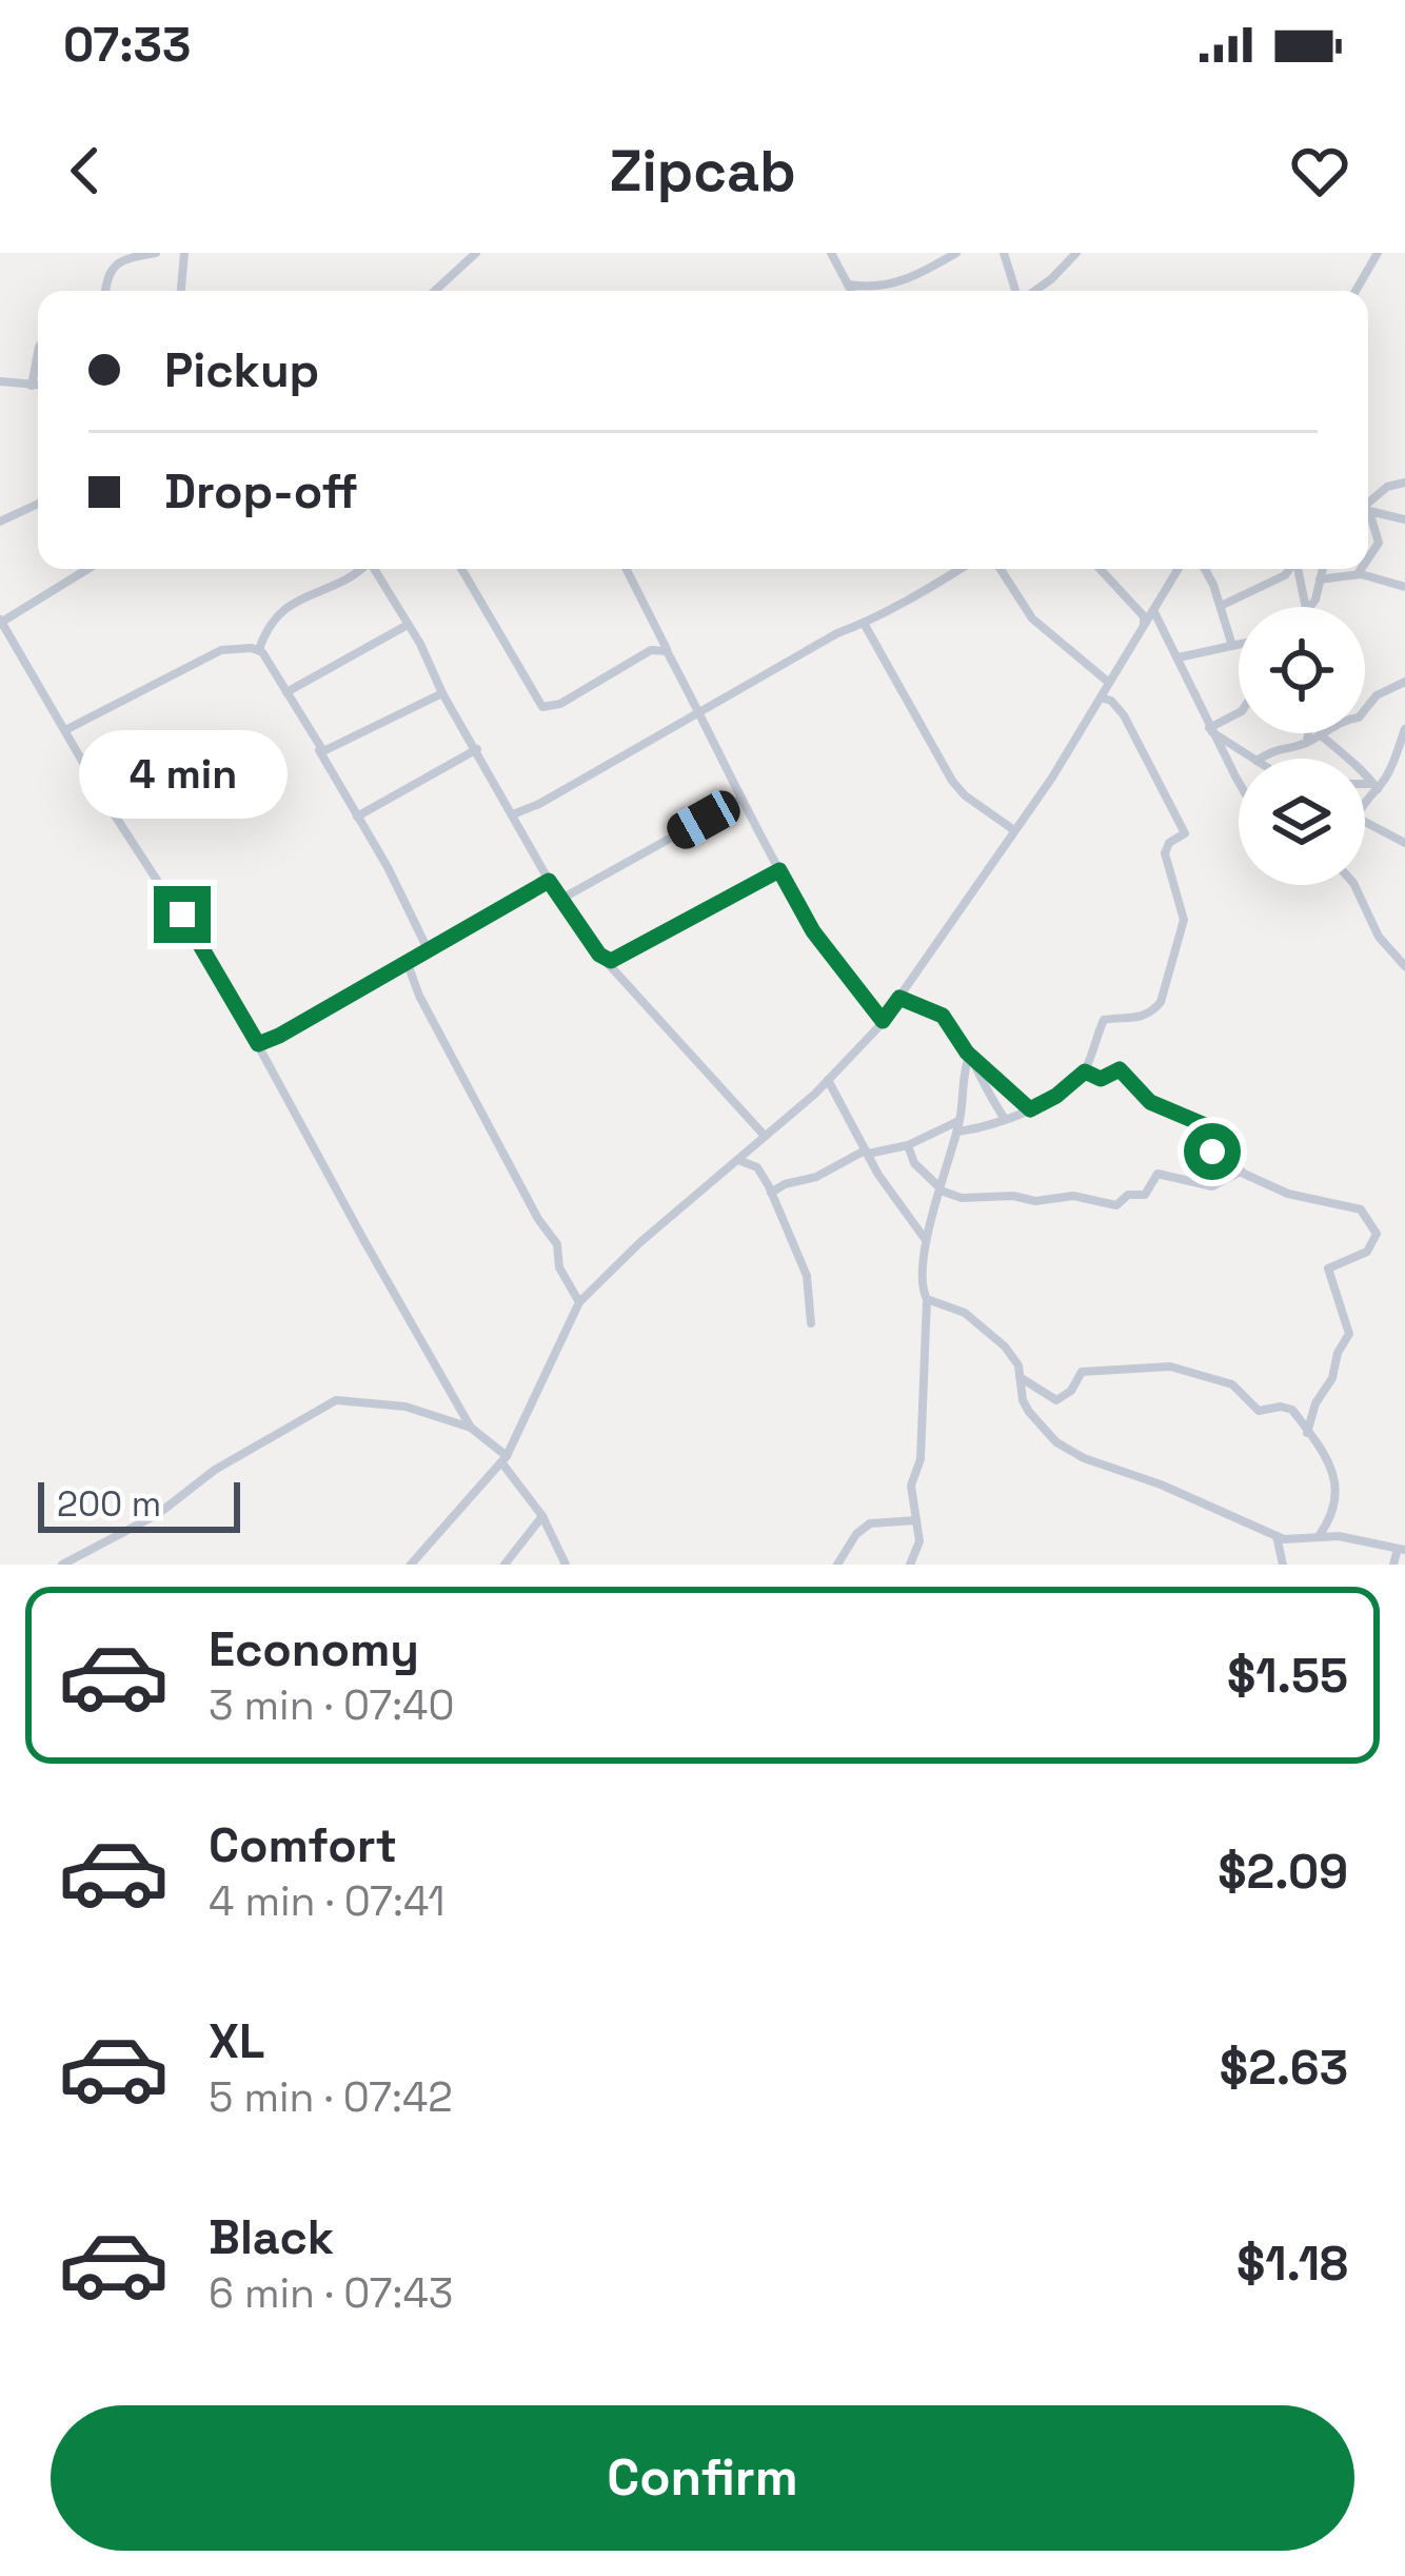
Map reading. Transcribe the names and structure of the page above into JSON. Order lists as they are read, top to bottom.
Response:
{
  "scale_bar": "200 m",
  "page": {
    "status": "07:33",
    "header": "Zipcab",
    "banner": ["Pickup", "Drop-off"],
    "bubble": "4 min",
    "scale": "200 m",
    "list": [
      {
        "name": "Economy",
        "note": "3 min · 07:40",
        "value": "$1.55"
      },
      {
        "name": "Comfort",
        "note": "4 min · 07:41",
        "value": "$2.09"
      },
      {
        "name": "XL",
        "note": "5 min · 07:42",
        "value": "$2.63"
      },
      {
        "name": "Black",
        "note": "6 min · 07:43",
        "value": "$1.18"
      }
    ],
    "buttons": "Confirm"
  }
}
